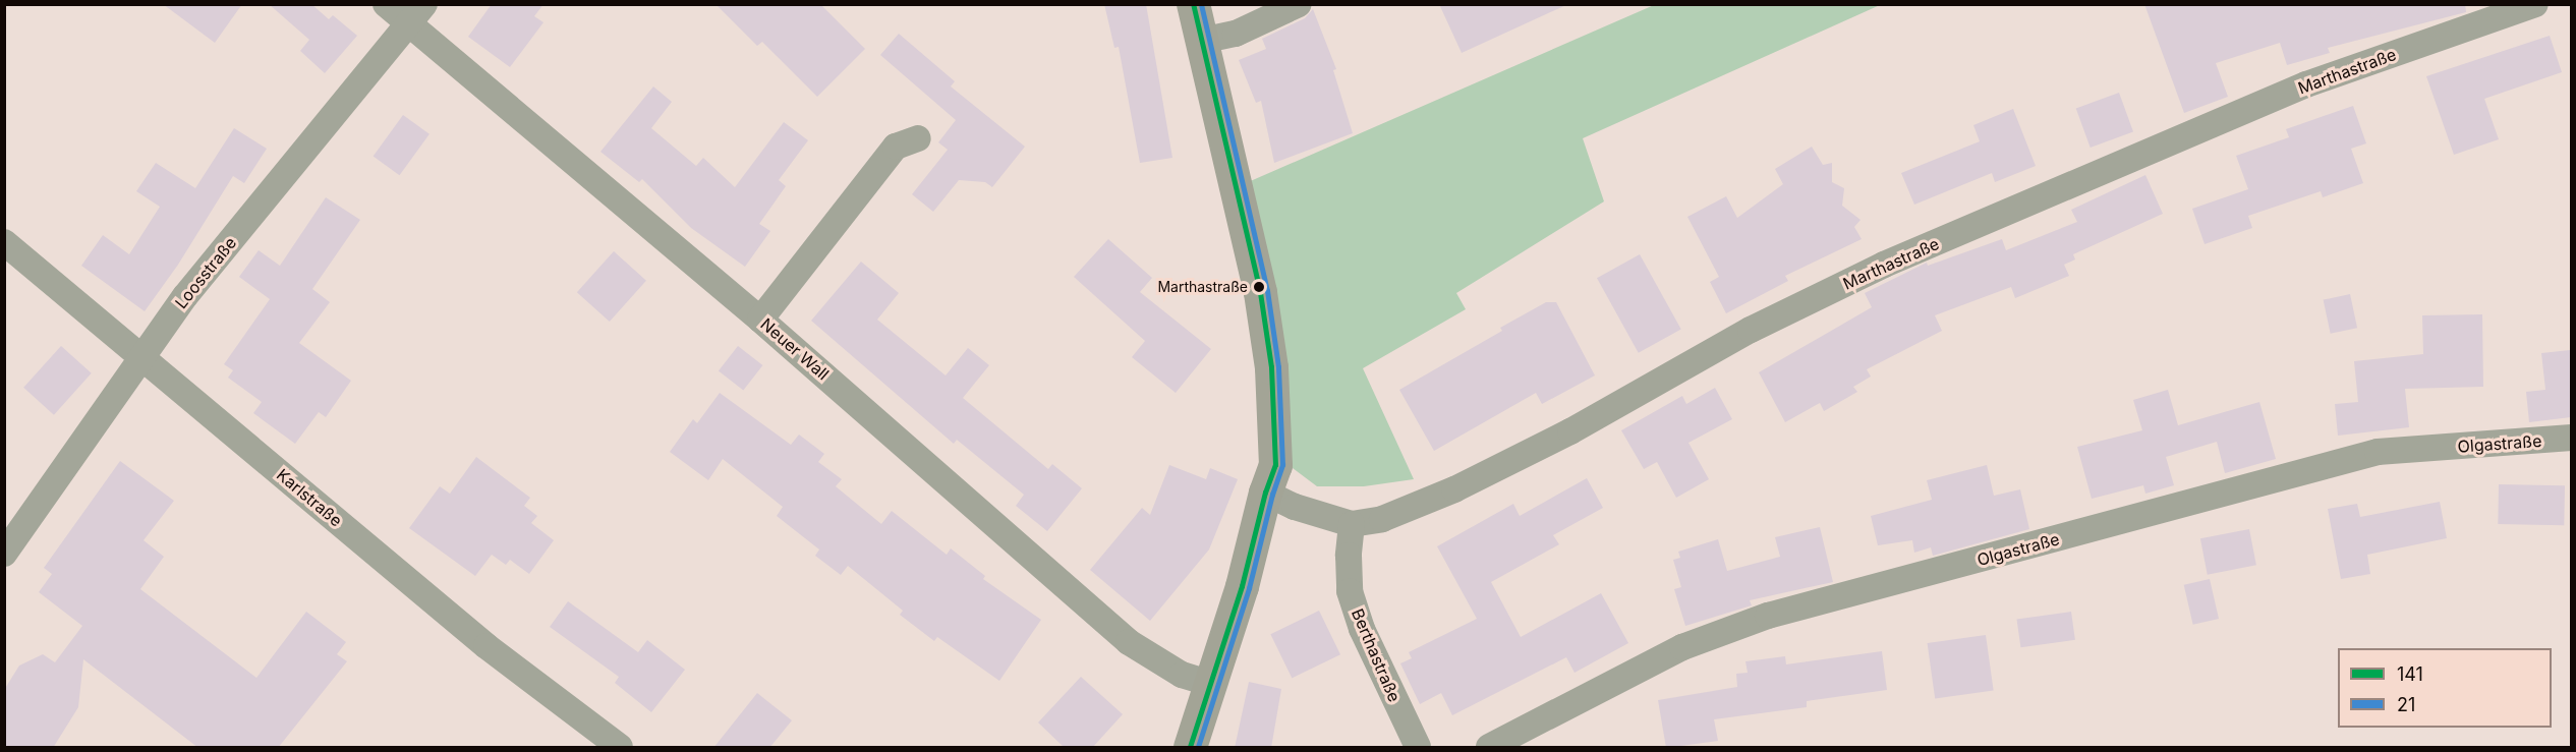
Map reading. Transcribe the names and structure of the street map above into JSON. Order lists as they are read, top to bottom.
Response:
{
  "streets": {
    "street": [
      "Marthastraße",
      "Loosstraße",
      "Neuer Wall",
      "Olgastraße",
      "Karlstraße",
      "Berthastraße"
    ]
  },
  "crossings": [
    ["Marthastraße", "Berthastraße"],
    ["Loosstraße", "Neuer Wall"],
    ["Loosstraße", "Karlstraße"]
  ],
  "places": ["Marthastraße"],
  "lines": ["transit line 141", "transit line 21"],
  "legend": ["141", "21"]
}
